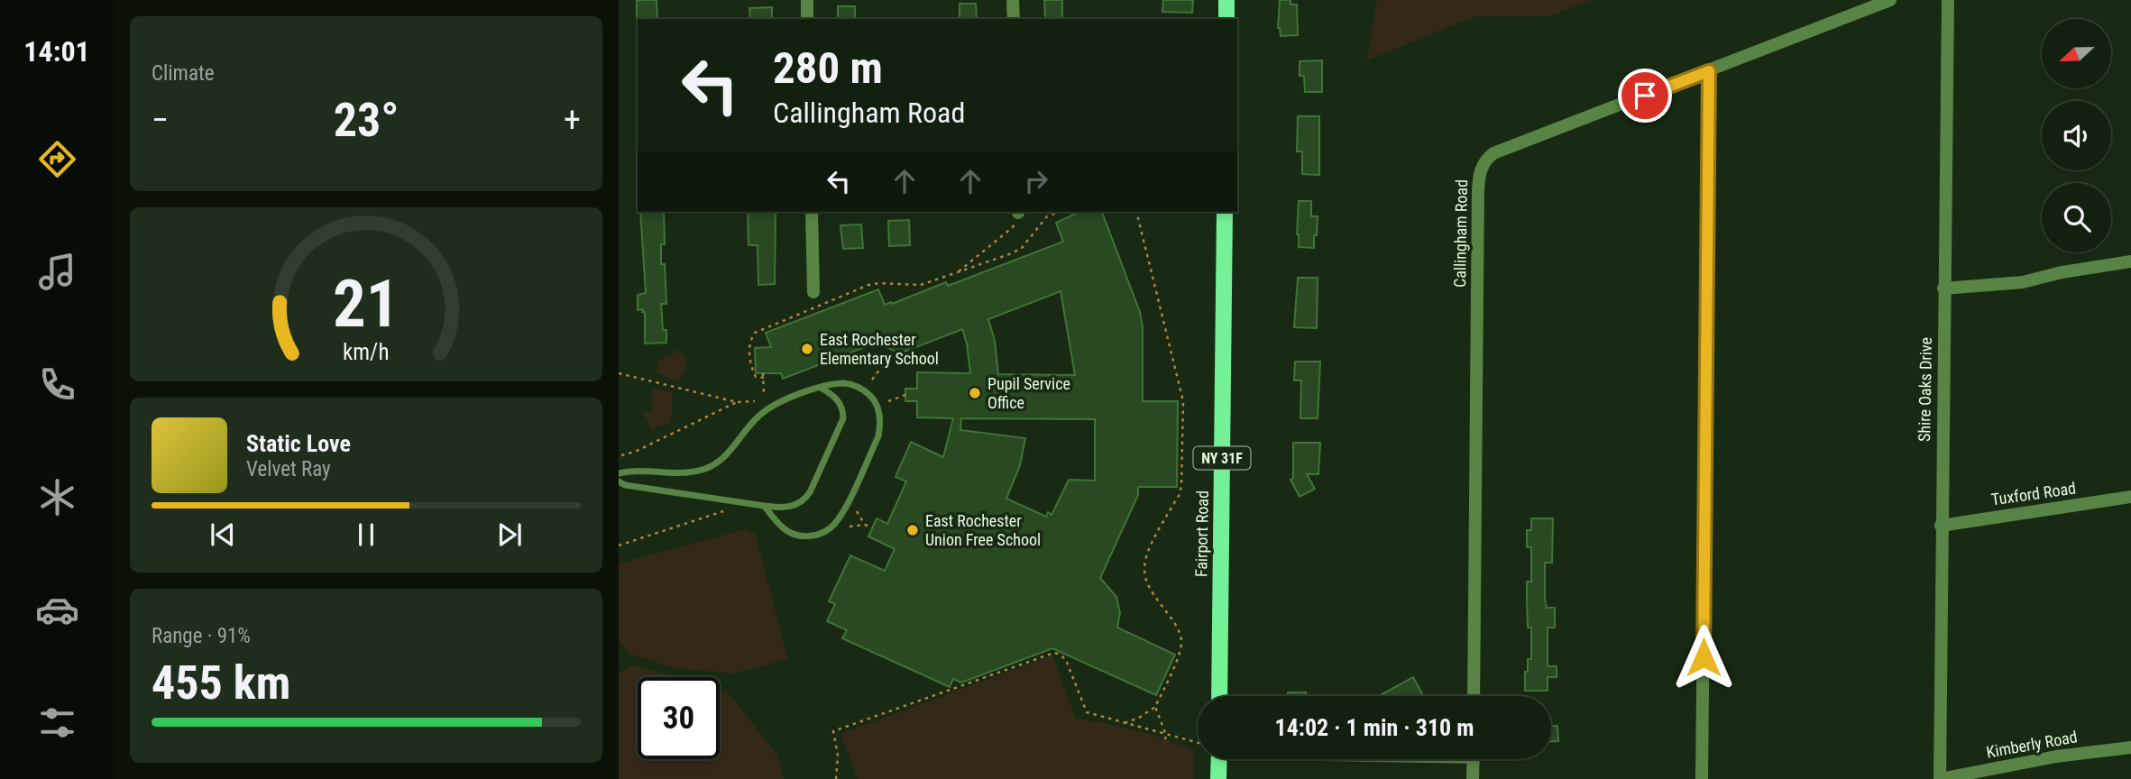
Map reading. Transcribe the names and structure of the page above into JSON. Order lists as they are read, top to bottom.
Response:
{
  "streets": {
    "main road": ["NY 31F", "Fairport Road"],
    "street": [
      "Callingham Road",
      "Shire Oaks Drive",
      "Tuxford Road",
      "Kimberly Road"
    ]
  },
  "crossings": [
    ["Shire Oaks Drive", "Tuxford Road"],
    ["Shire Oaks Drive", "Kimberly Road"]
  ],
  "places": ["East Rochester Elementary School", "Pupil Service Office", "East Rochester Union Free School"],
  "north": "left",
  "page": {
    "tabs": "14:01",
    "tile": [
      "Climate",
      ["Range · 91%", "455 km"]
    ],
    "turn": ["280 m", "Callingham Road"],
    "heat": ["−", "23°", "+"],
    "song": ["Static Love", "Velvet Ray"],
    "limit": "30",
    "trip": "14:02 · 1 min · 310 m",
    "gauge": ["21", "km/h"]
  }
}
